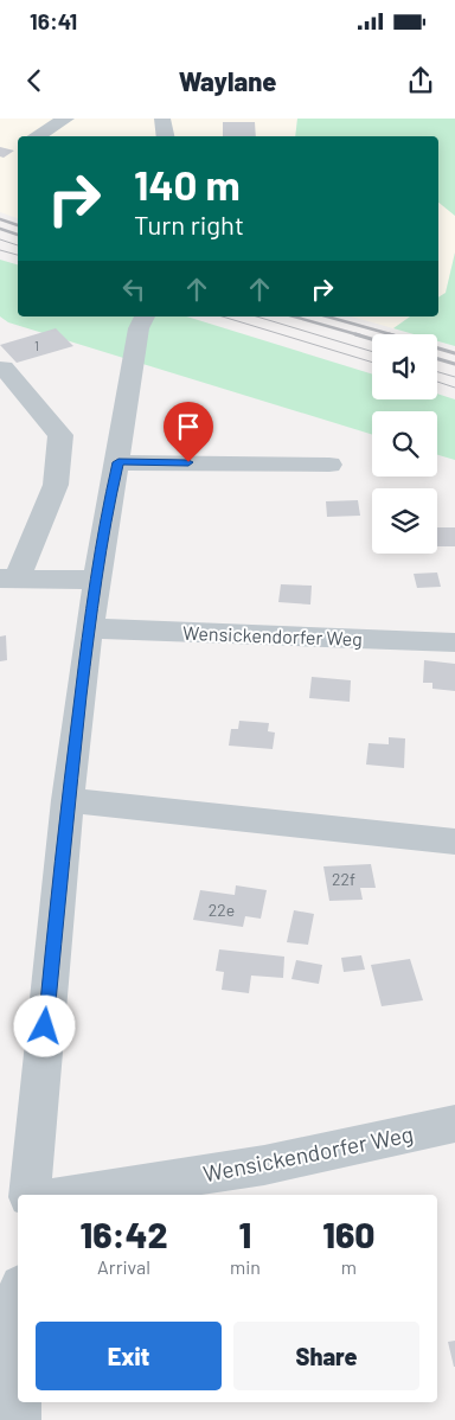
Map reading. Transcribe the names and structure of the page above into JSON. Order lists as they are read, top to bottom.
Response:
{
  "streets": {
    "street": ["Wensickendorfer Weg"]
  },
  "house_numbers": ["1", "22f", "22e"],
  "page": {
    "status": "16:41",
    "header": "Waylane",
    "turn": ["140 m", "Turn right"],
    "eta": [
      "16:42",
      "Arrival",
      "1",
      "min",
      "160",
      "m"
    ],
    "buttons": ["Exit", "Share"]
  }
}
